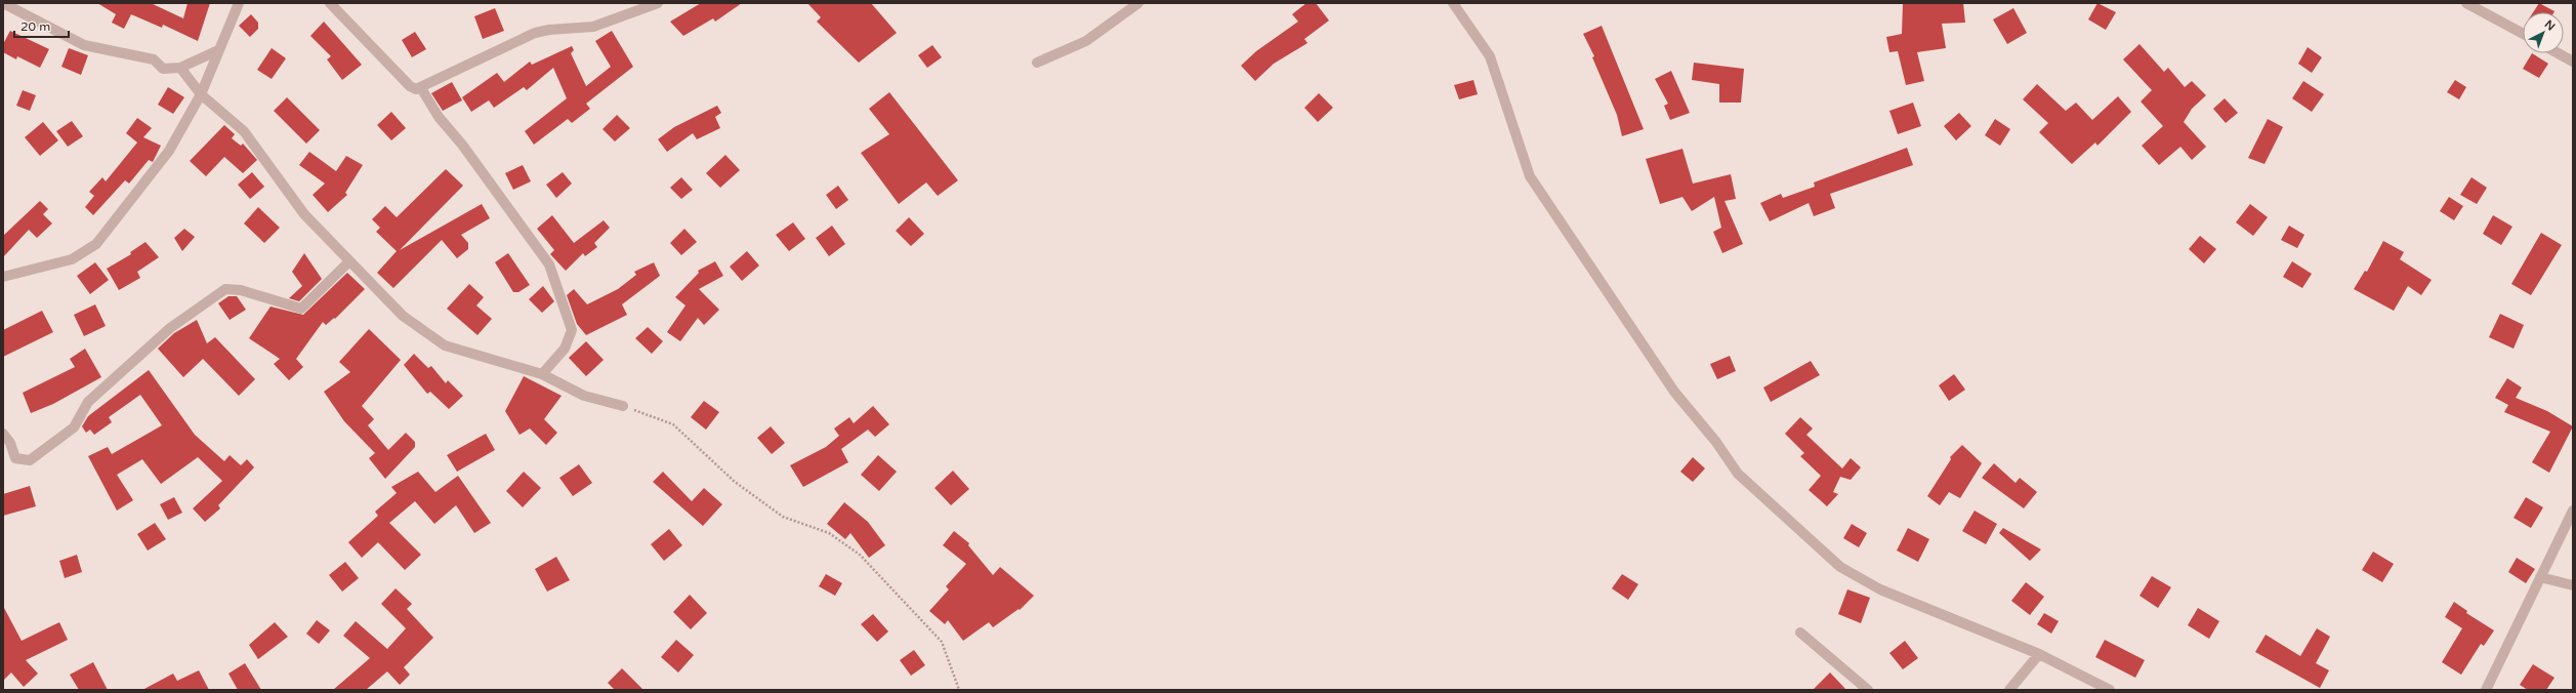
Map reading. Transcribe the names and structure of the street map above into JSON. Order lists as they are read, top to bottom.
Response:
{
  "scale_bar": "20 m",
  "north": "top right"
}
